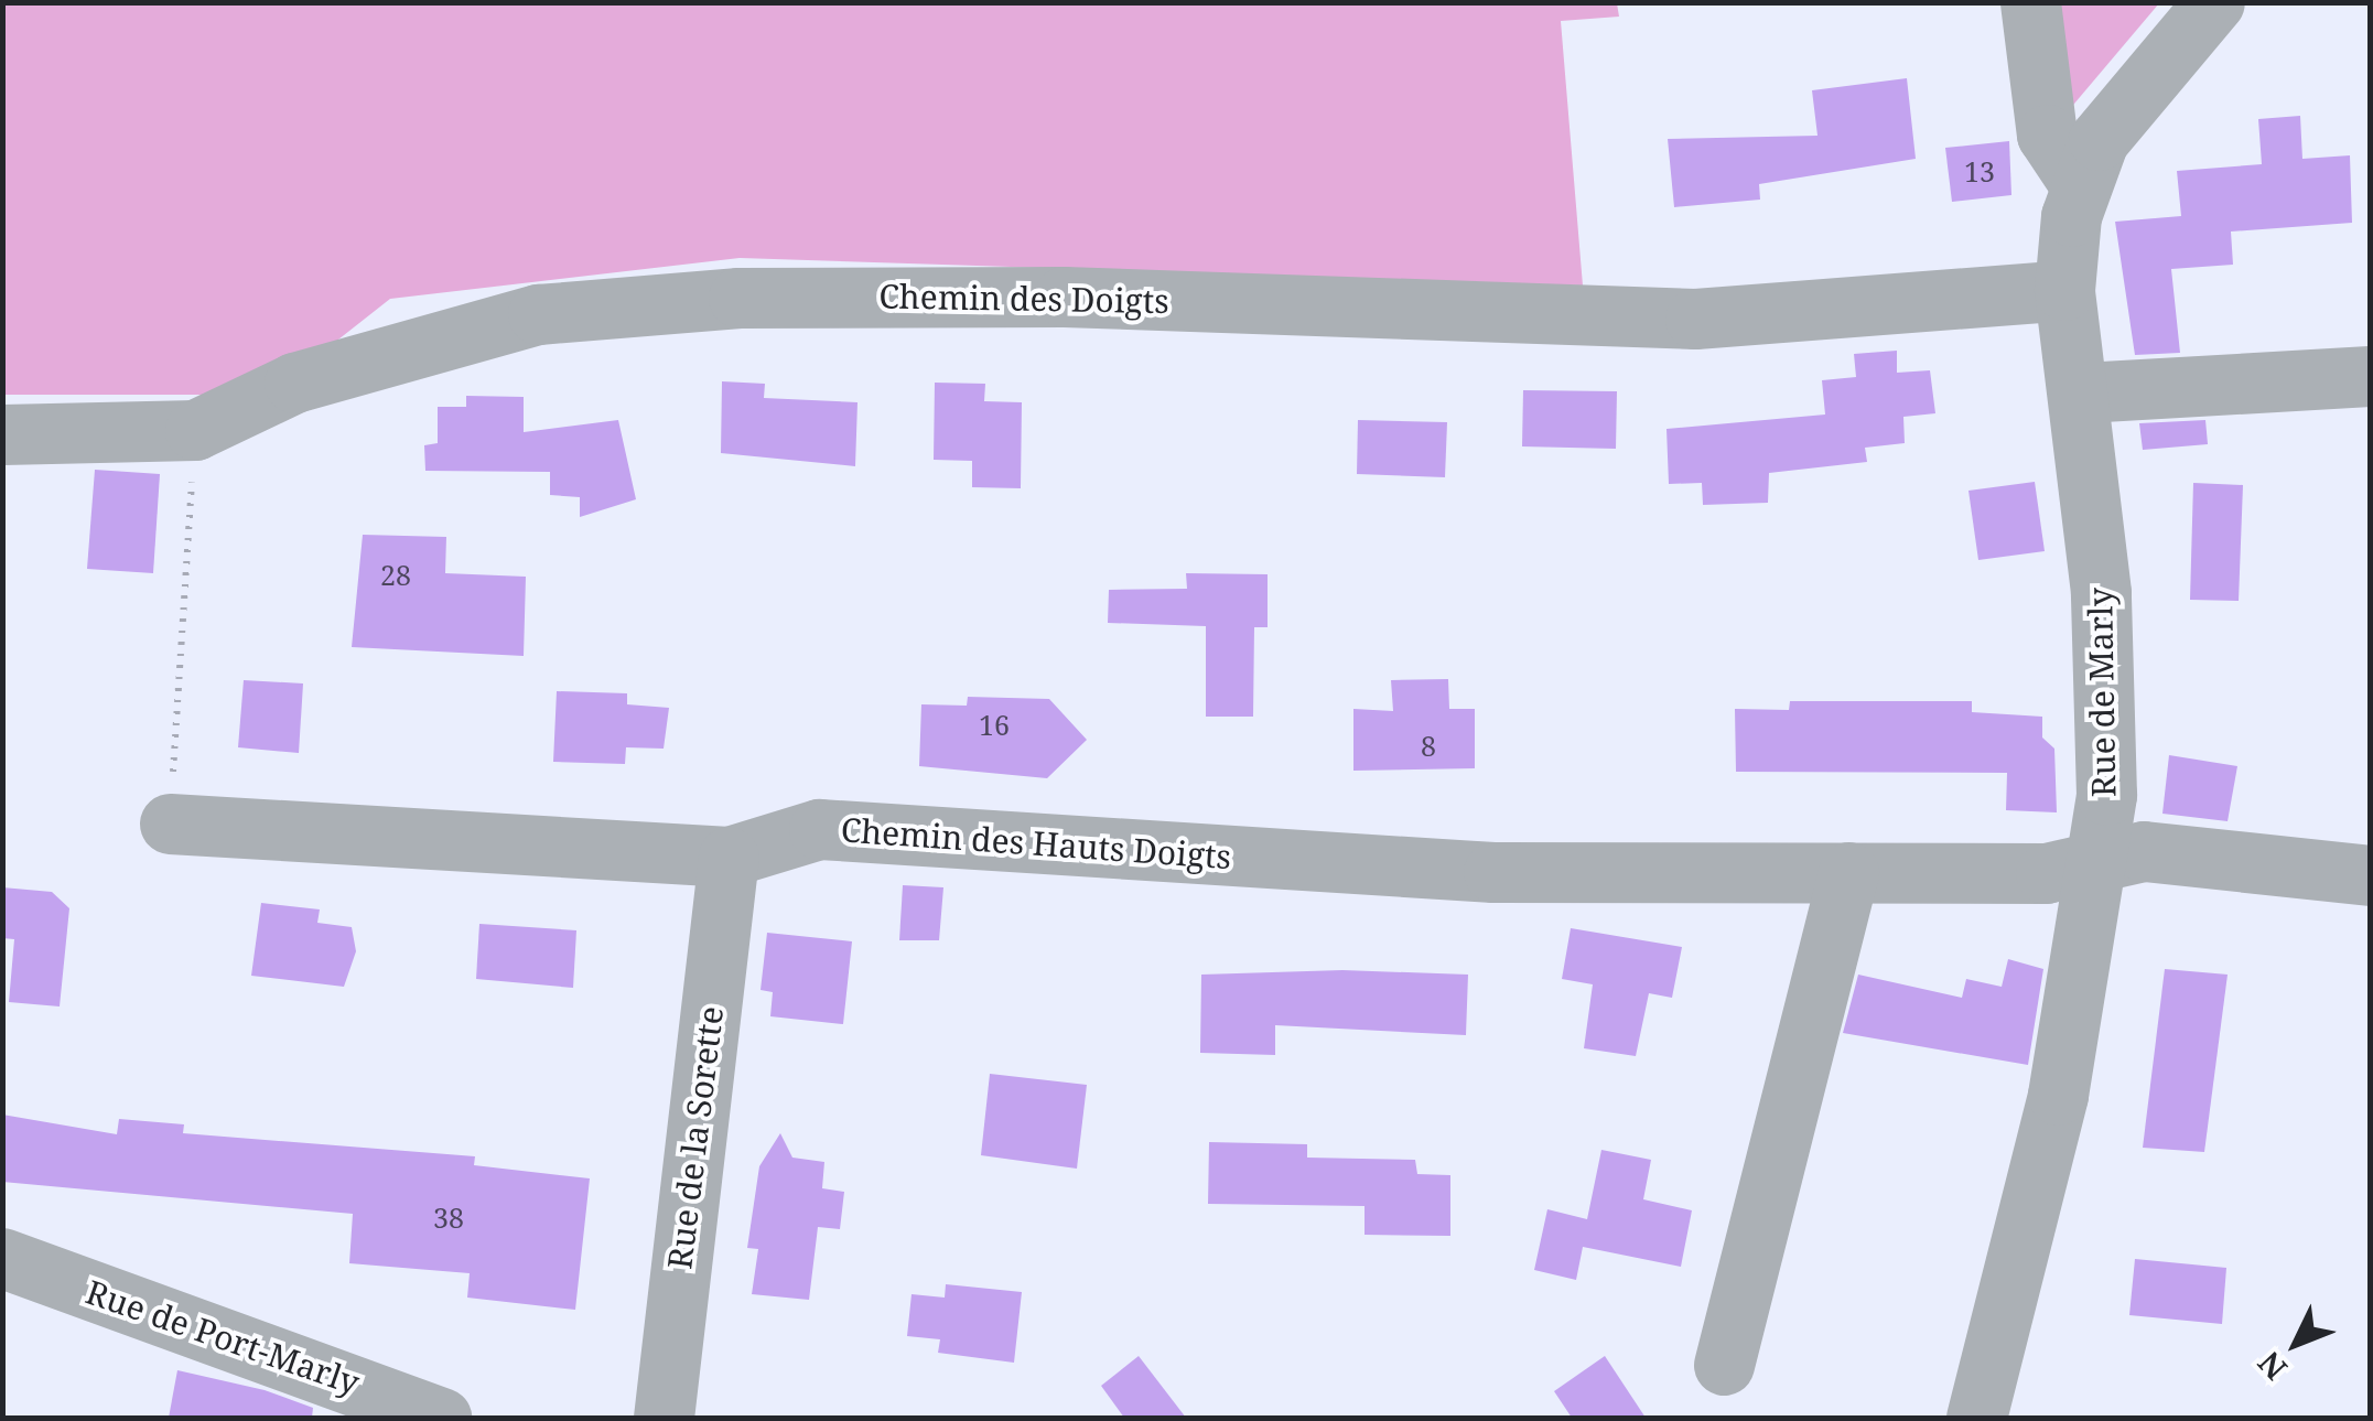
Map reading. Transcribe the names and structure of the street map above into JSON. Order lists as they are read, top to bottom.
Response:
{
  "streets": {
    "street": [
      "Chemin des Doigts",
      "Rue de Marly",
      "Chemin des Hauts Doigts",
      "Rue de la Sorette",
      "Rue de Port-Marly"
    ]
  },
  "crossings": [
    ["Chemin des Doigts", "Rue de Marly"],
    ["Rue de Marly", "Chemin des Hauts Doigts"],
    ["Chemin des Hauts Doigts", "Rue de la Sorette"]
  ],
  "house_numbers": [
    "13",
    "28",
    "16",
    "8",
    "38"
  ],
  "north": "bottom left"
}
